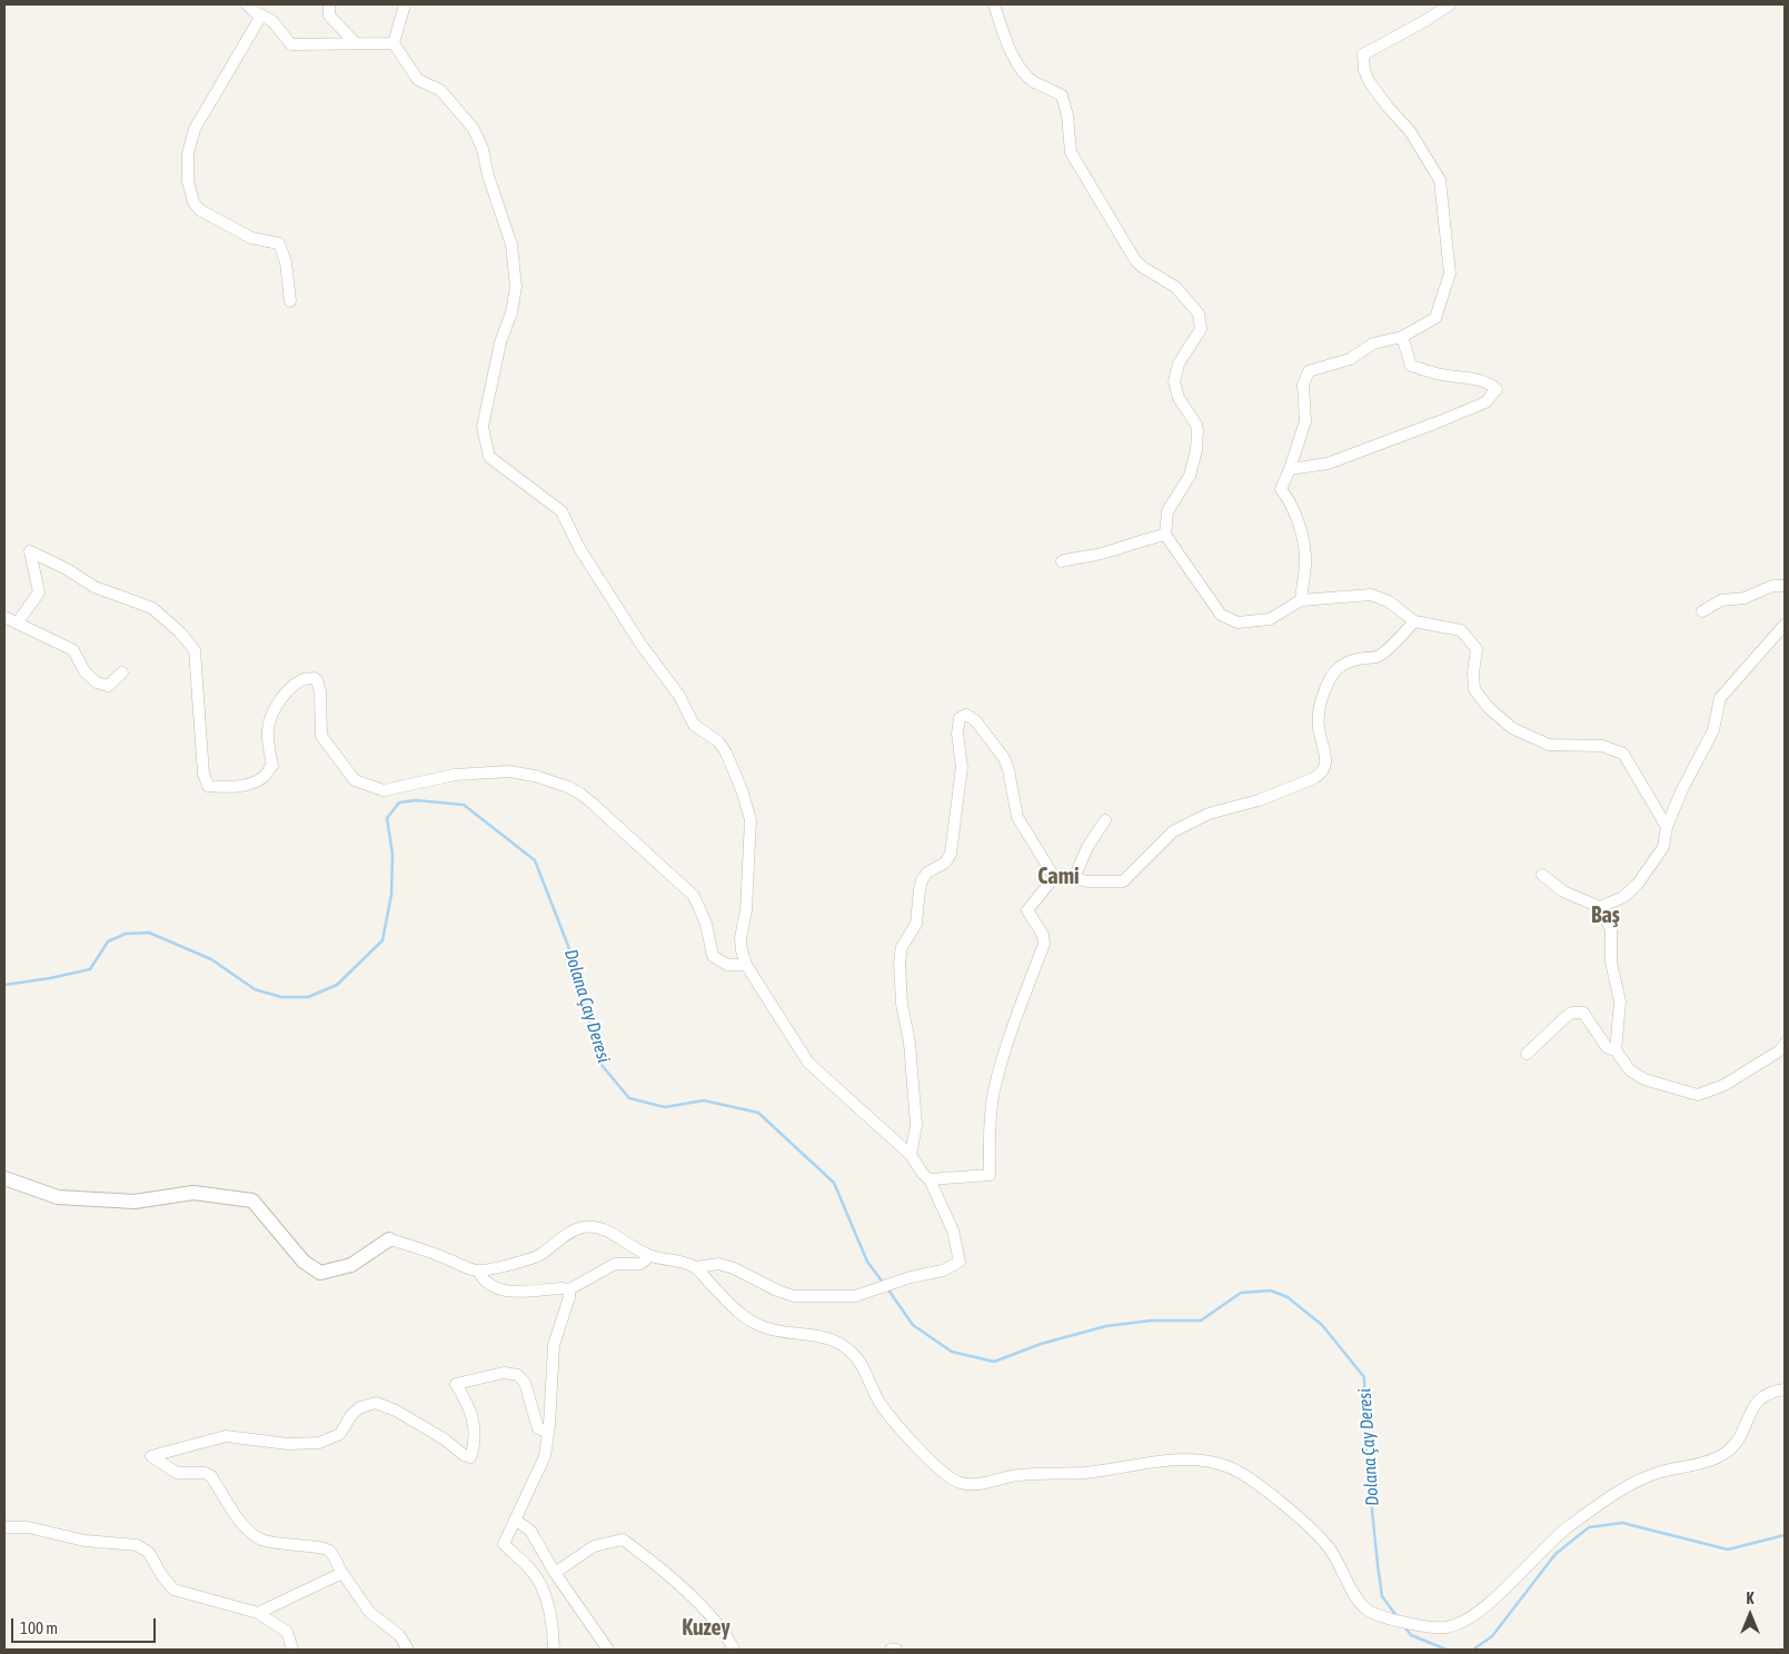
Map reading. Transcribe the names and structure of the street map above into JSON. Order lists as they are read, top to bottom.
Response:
{
  "districts": ["Cami", "Baş", "Kuzey"],
  "water": ["Dolana Çay Deresi"],
  "scale_bar": "100 m",
  "north": "top"
}
